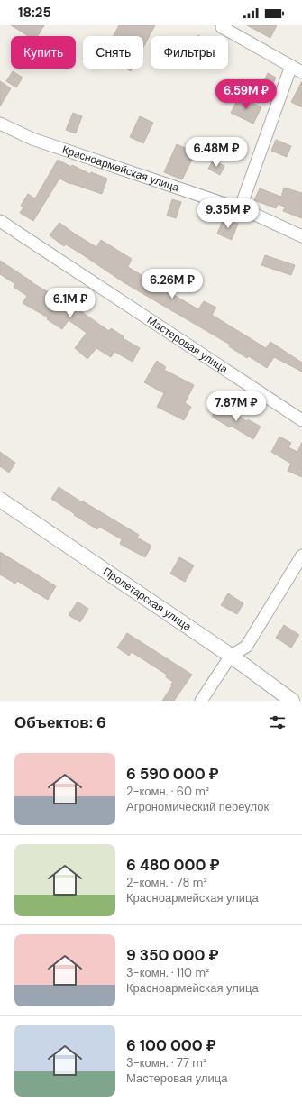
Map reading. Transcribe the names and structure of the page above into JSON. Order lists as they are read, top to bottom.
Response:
{
  "streets": {
    "street": ["Красноармейская улица", "Мастеровая улица", "Пролетарская улица"]
  },
  "page": {
    "status": "18:25",
    "chip": ["Купить", "Снять", "Фильтры"],
    "price": [
      "6.59M ₽",
      "6.48M ₽",
      "9.35M ₽",
      "6.26M ₽",
      "6.1M ₽",
      "7.87M ₽"
    ],
    "heading": "Объектов: 6",
    "list": [
      {
        "name": "6 590 000 ₽",
        "note": "2-комн. · 60 m² · Агрономический переулок"
      },
      {
        "name": "6 480 000 ₽",
        "note": "2-комн. · 78 m² · Красноармейская улица"
      },
      {
        "name": "9 350 000 ₽",
        "note": "3-комн. · 110 m² · Красноармейская улица"
      },
      {
        "name": "6 100 000 ₽",
        "note": "3-комн. · 77 m² · Мастеровая улица"
      }
    ]
  }
}
